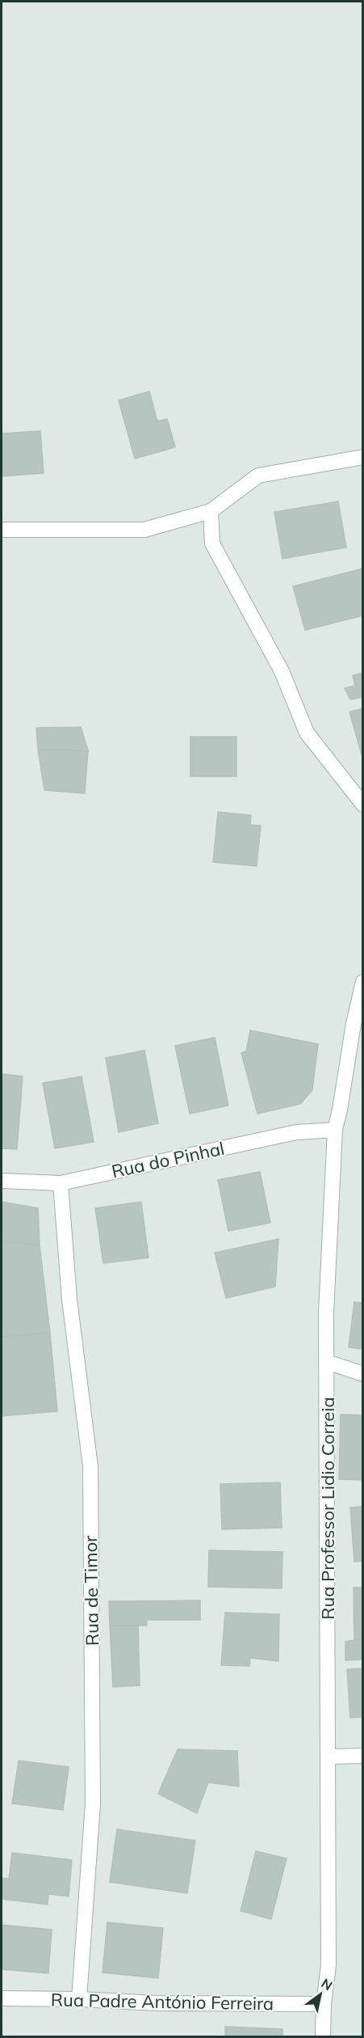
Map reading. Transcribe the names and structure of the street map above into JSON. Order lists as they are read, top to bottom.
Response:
{
  "streets": {
    "street": [
      "Rua do Pinhal",
      "Rua Professor Lidio Correia",
      "Rua de Timor",
      "Rua Padre António Ferreira"
    ]
  },
  "crossings": [
    ["Rua do Pinhal", "Rua Professor Lidio Correia"],
    ["Rua do Pinhal", "Rua de Timor"],
    ["Rua Professor Lidio Correia", "Rua Padre António Ferreira"],
    ["Rua de Timor", "Rua Padre António Ferreira"]
  ],
  "north": "top right"
}
